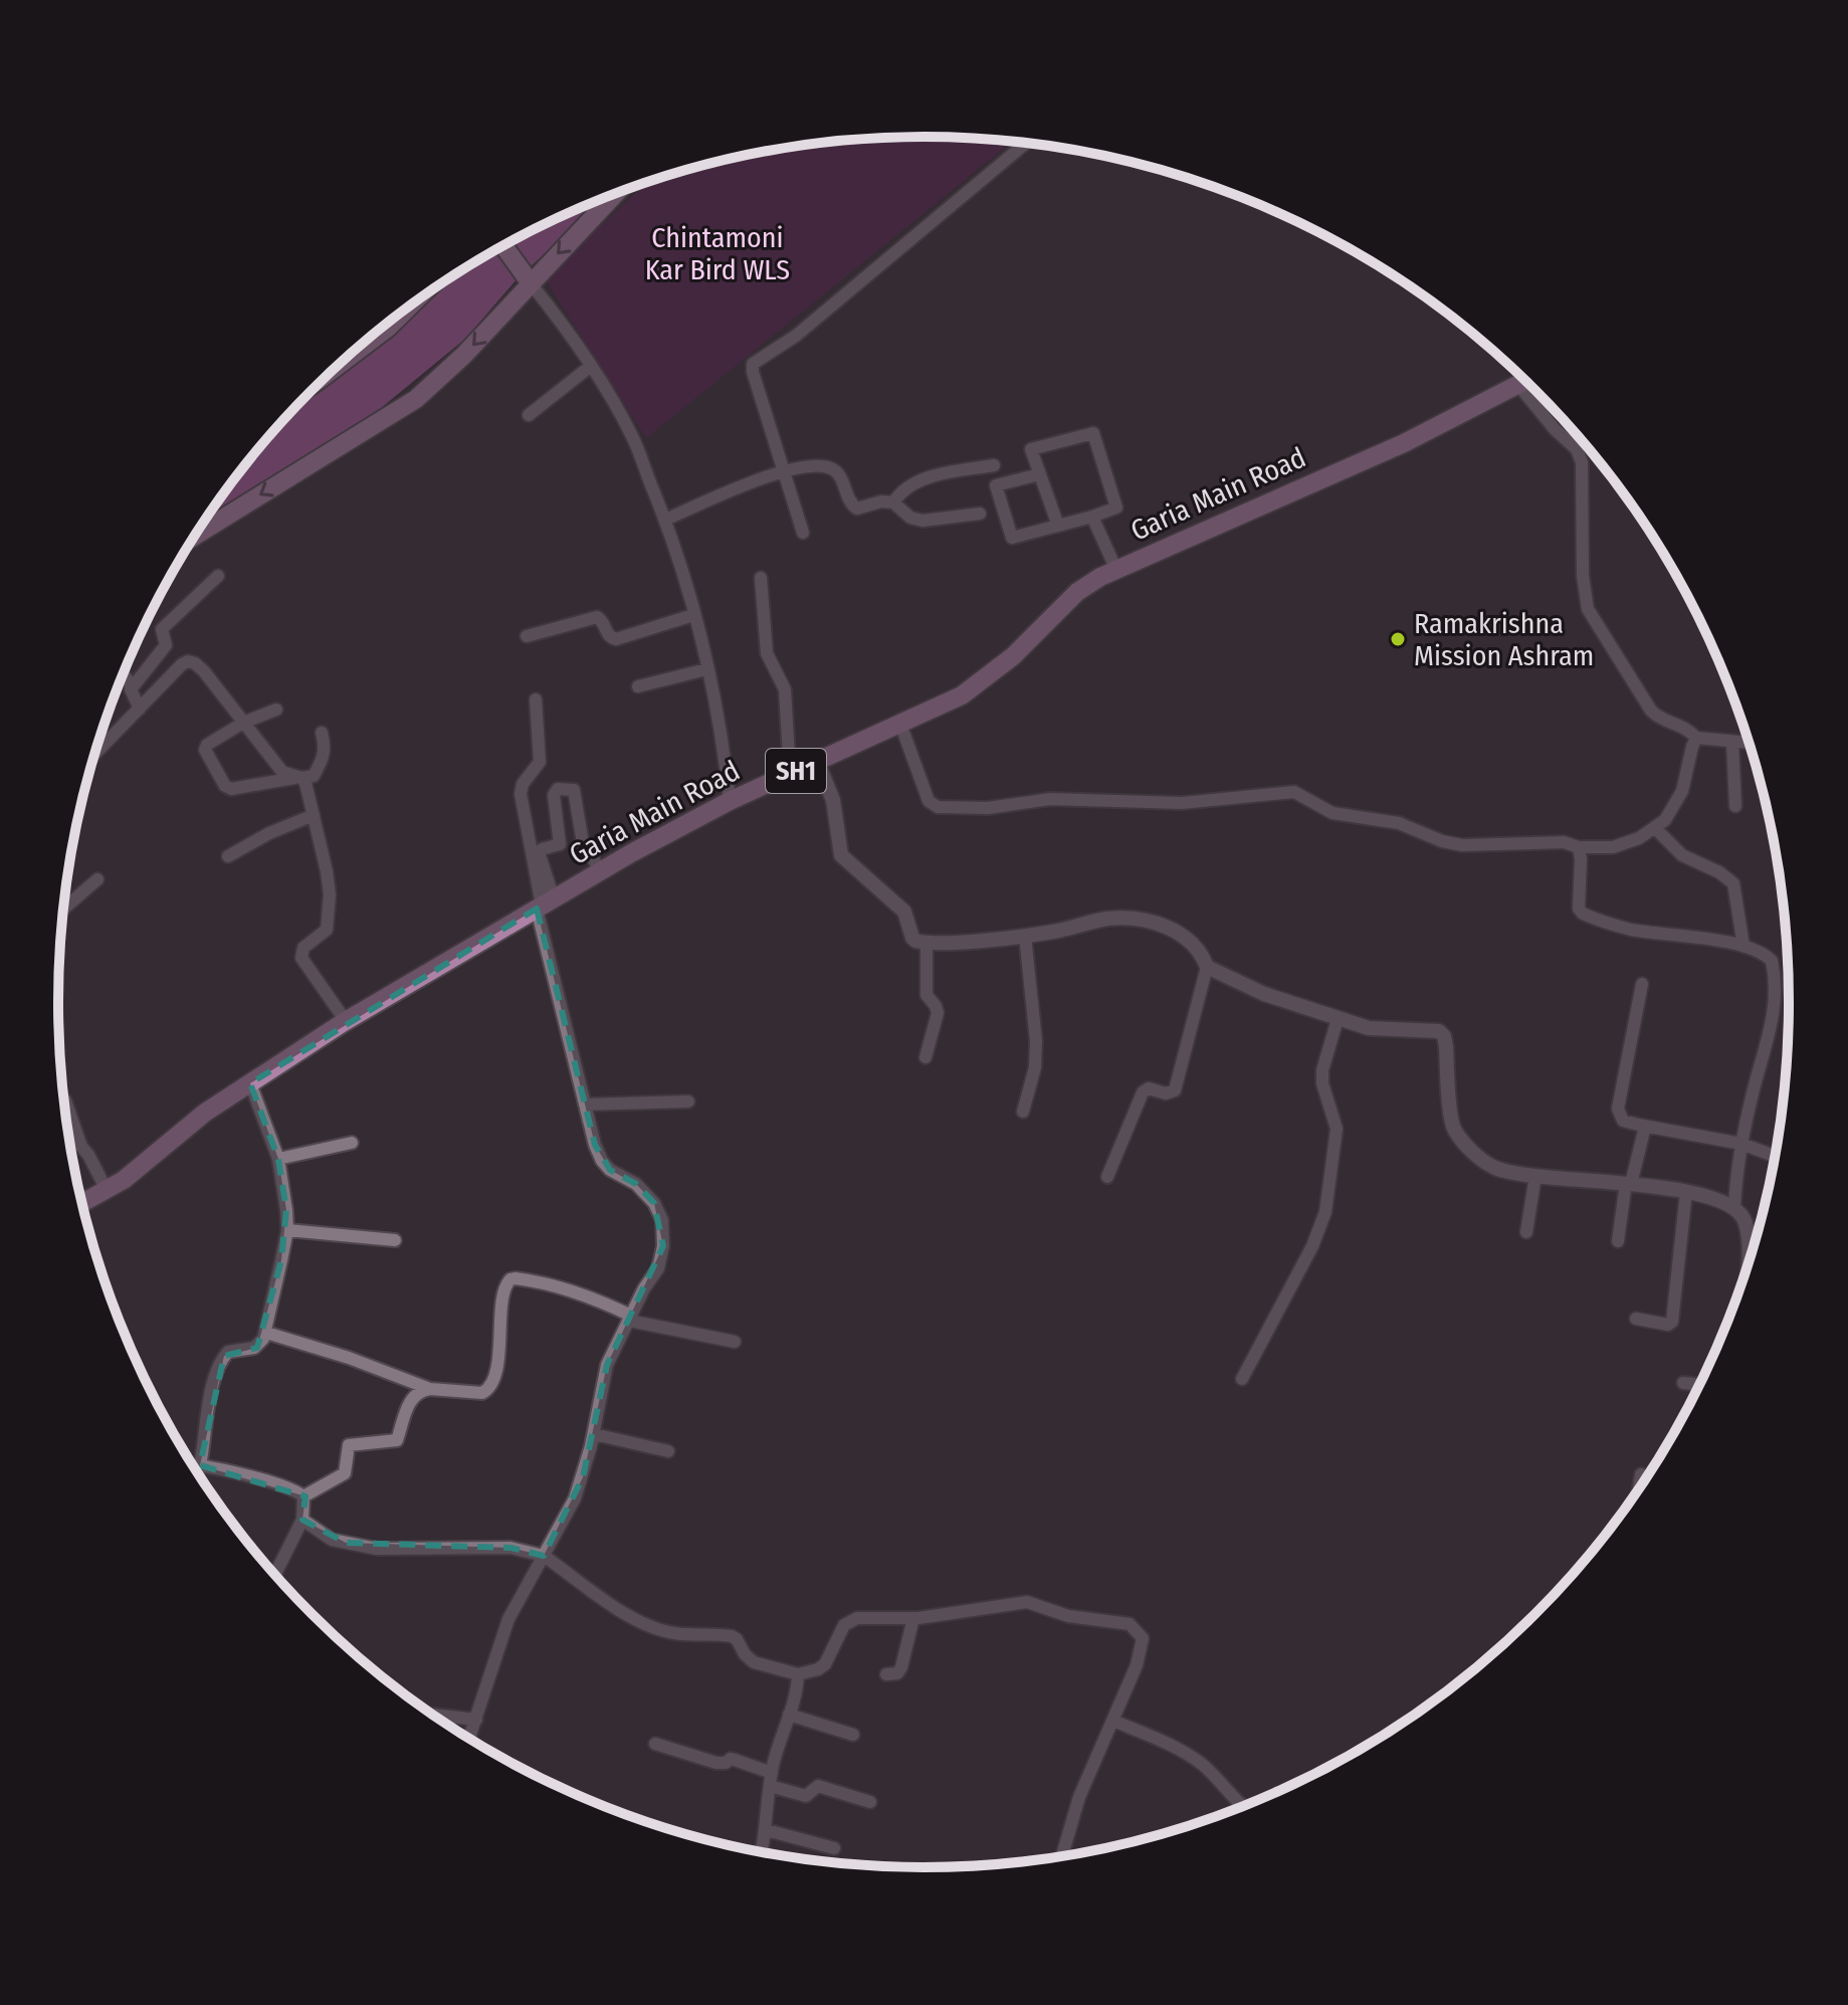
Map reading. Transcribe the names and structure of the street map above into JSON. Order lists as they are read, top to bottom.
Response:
{
  "streets": {
    "main road": ["Garia Main Road", "SH1"]
  },
  "parks": ["Chintamoni Kar Bird WLS"],
  "places": ["Ramakrishna Mission Ashram"]
}
